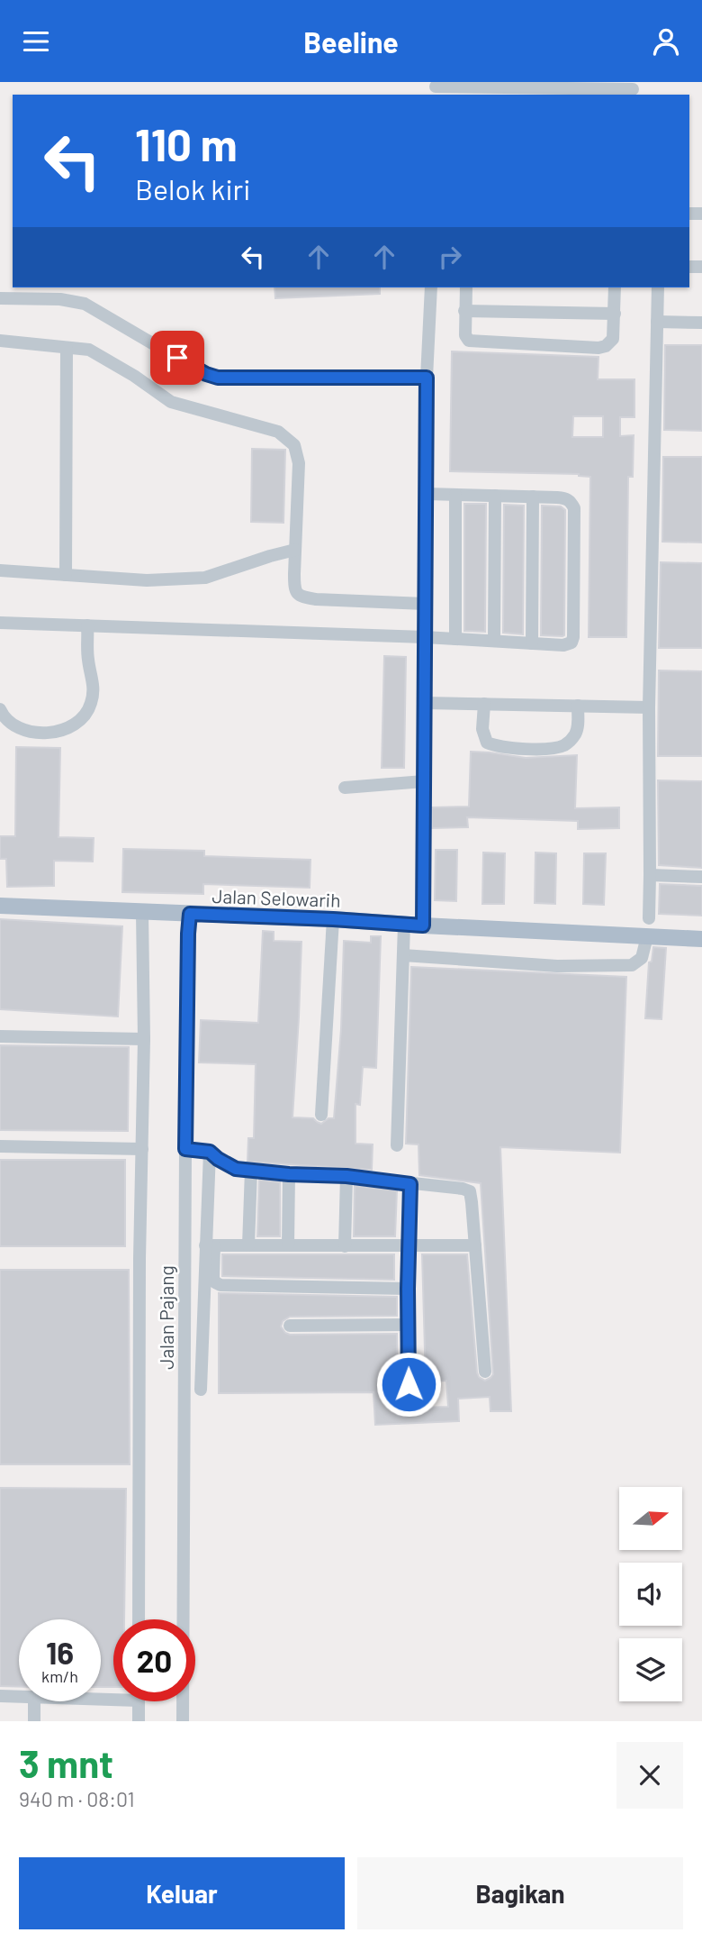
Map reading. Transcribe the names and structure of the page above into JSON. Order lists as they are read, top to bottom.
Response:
{
  "streets": {
    "main road": ["Jalan Selowarih"],
    "street": ["Jalan Pajang"]
  },
  "crossings": [
    ["Jalan Selowarih", "Jalan Pajang"]
  ],
  "north": "right",
  "page": {
    "header": "Beeline",
    "turn": ["110 m", "Belok kiri"],
    "speed": "16 km/h",
    "limit": "20",
    "heading": ["3 mnt", "940 m · 08:01"],
    "buttons": ["Keluar", "Bagikan"]
  }
}
